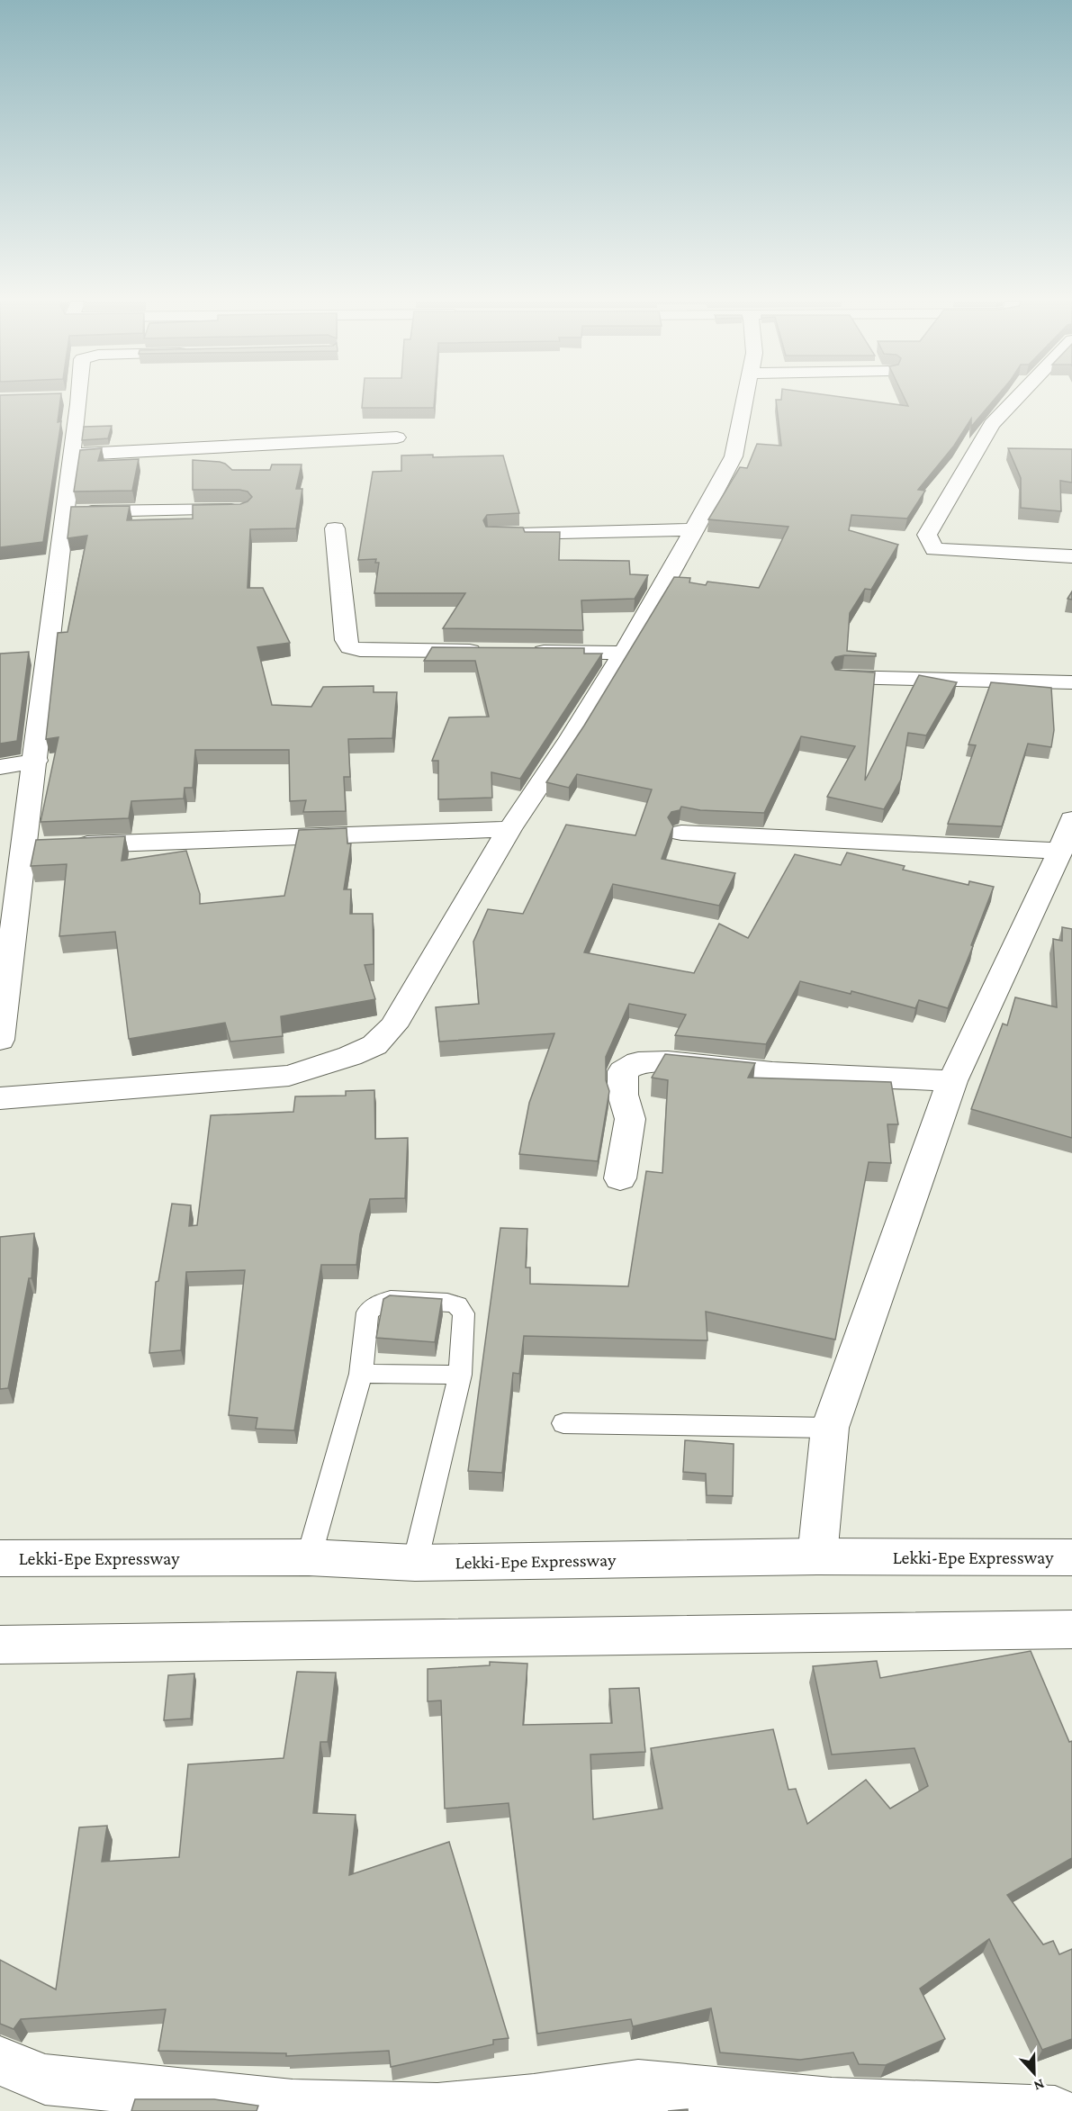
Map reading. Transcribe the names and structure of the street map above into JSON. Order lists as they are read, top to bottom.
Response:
{
  "streets": {
    "main road": ["Lekki-Epe Expressway"]
  },
  "north": "bottom"
}
